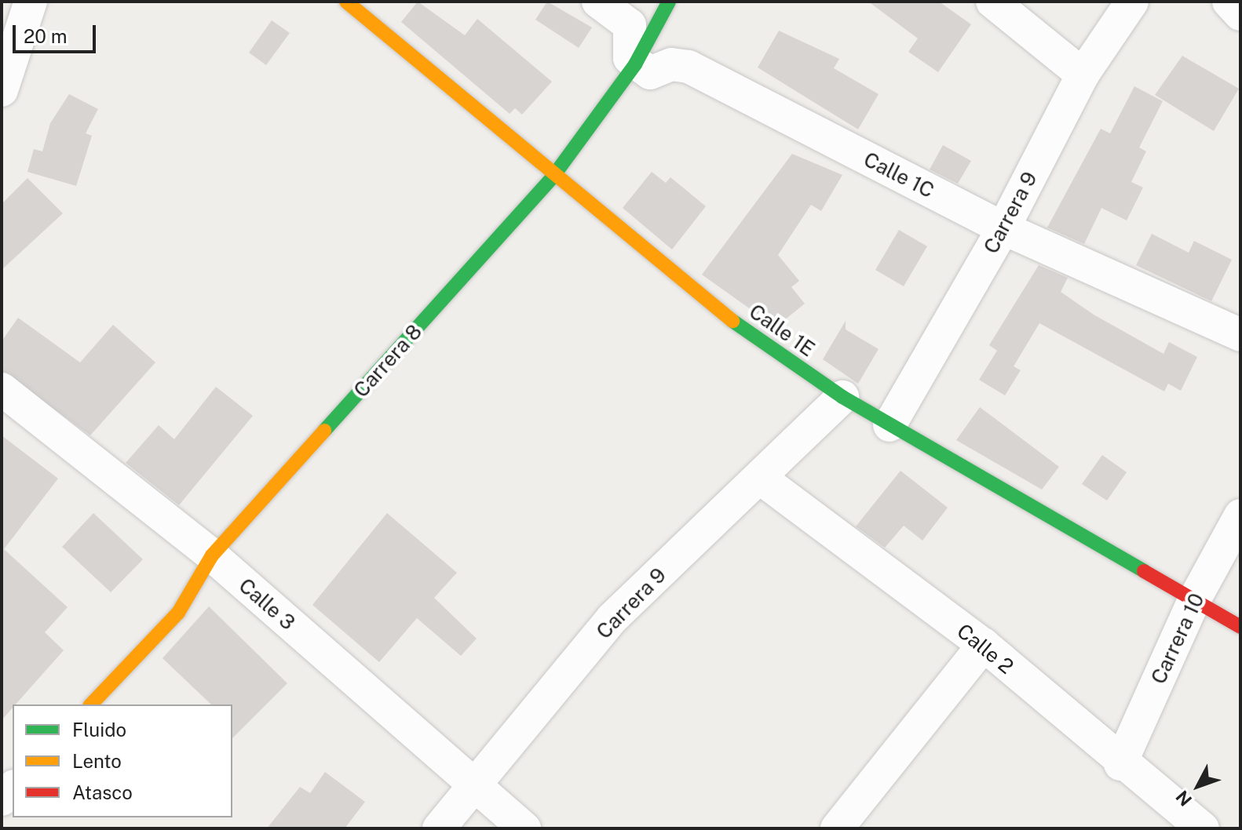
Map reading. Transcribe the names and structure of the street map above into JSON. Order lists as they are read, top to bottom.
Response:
{
  "streets": {
    "street": [
      "Calle 1C",
      "Carrera 9",
      "Calle 1E",
      "Carrera 8",
      "Calle 3",
      "Carrera 10",
      "Calle 2"
    ]
  },
  "crossings": [
    ["Calle 1C", "Carrera 9"],
    ["Calle 1C", "Carrera 8"],
    ["Carrera 9", "Calle 1E"],
    ["Carrera 9", "Calle 3"],
    ["Carrera 9", "Calle 2"],
    ["Calle 1E", "Carrera 8"],
    ["Calle 1E", "Carrera 10"],
    ["Carrera 8", "Calle 3"],
    ["Carrera 10", "Calle 2"]
  ],
  "legend": ["Fluido", "Lento", "Atasco"],
  "scale_bar": "20 m",
  "north": "bottom left"
}
